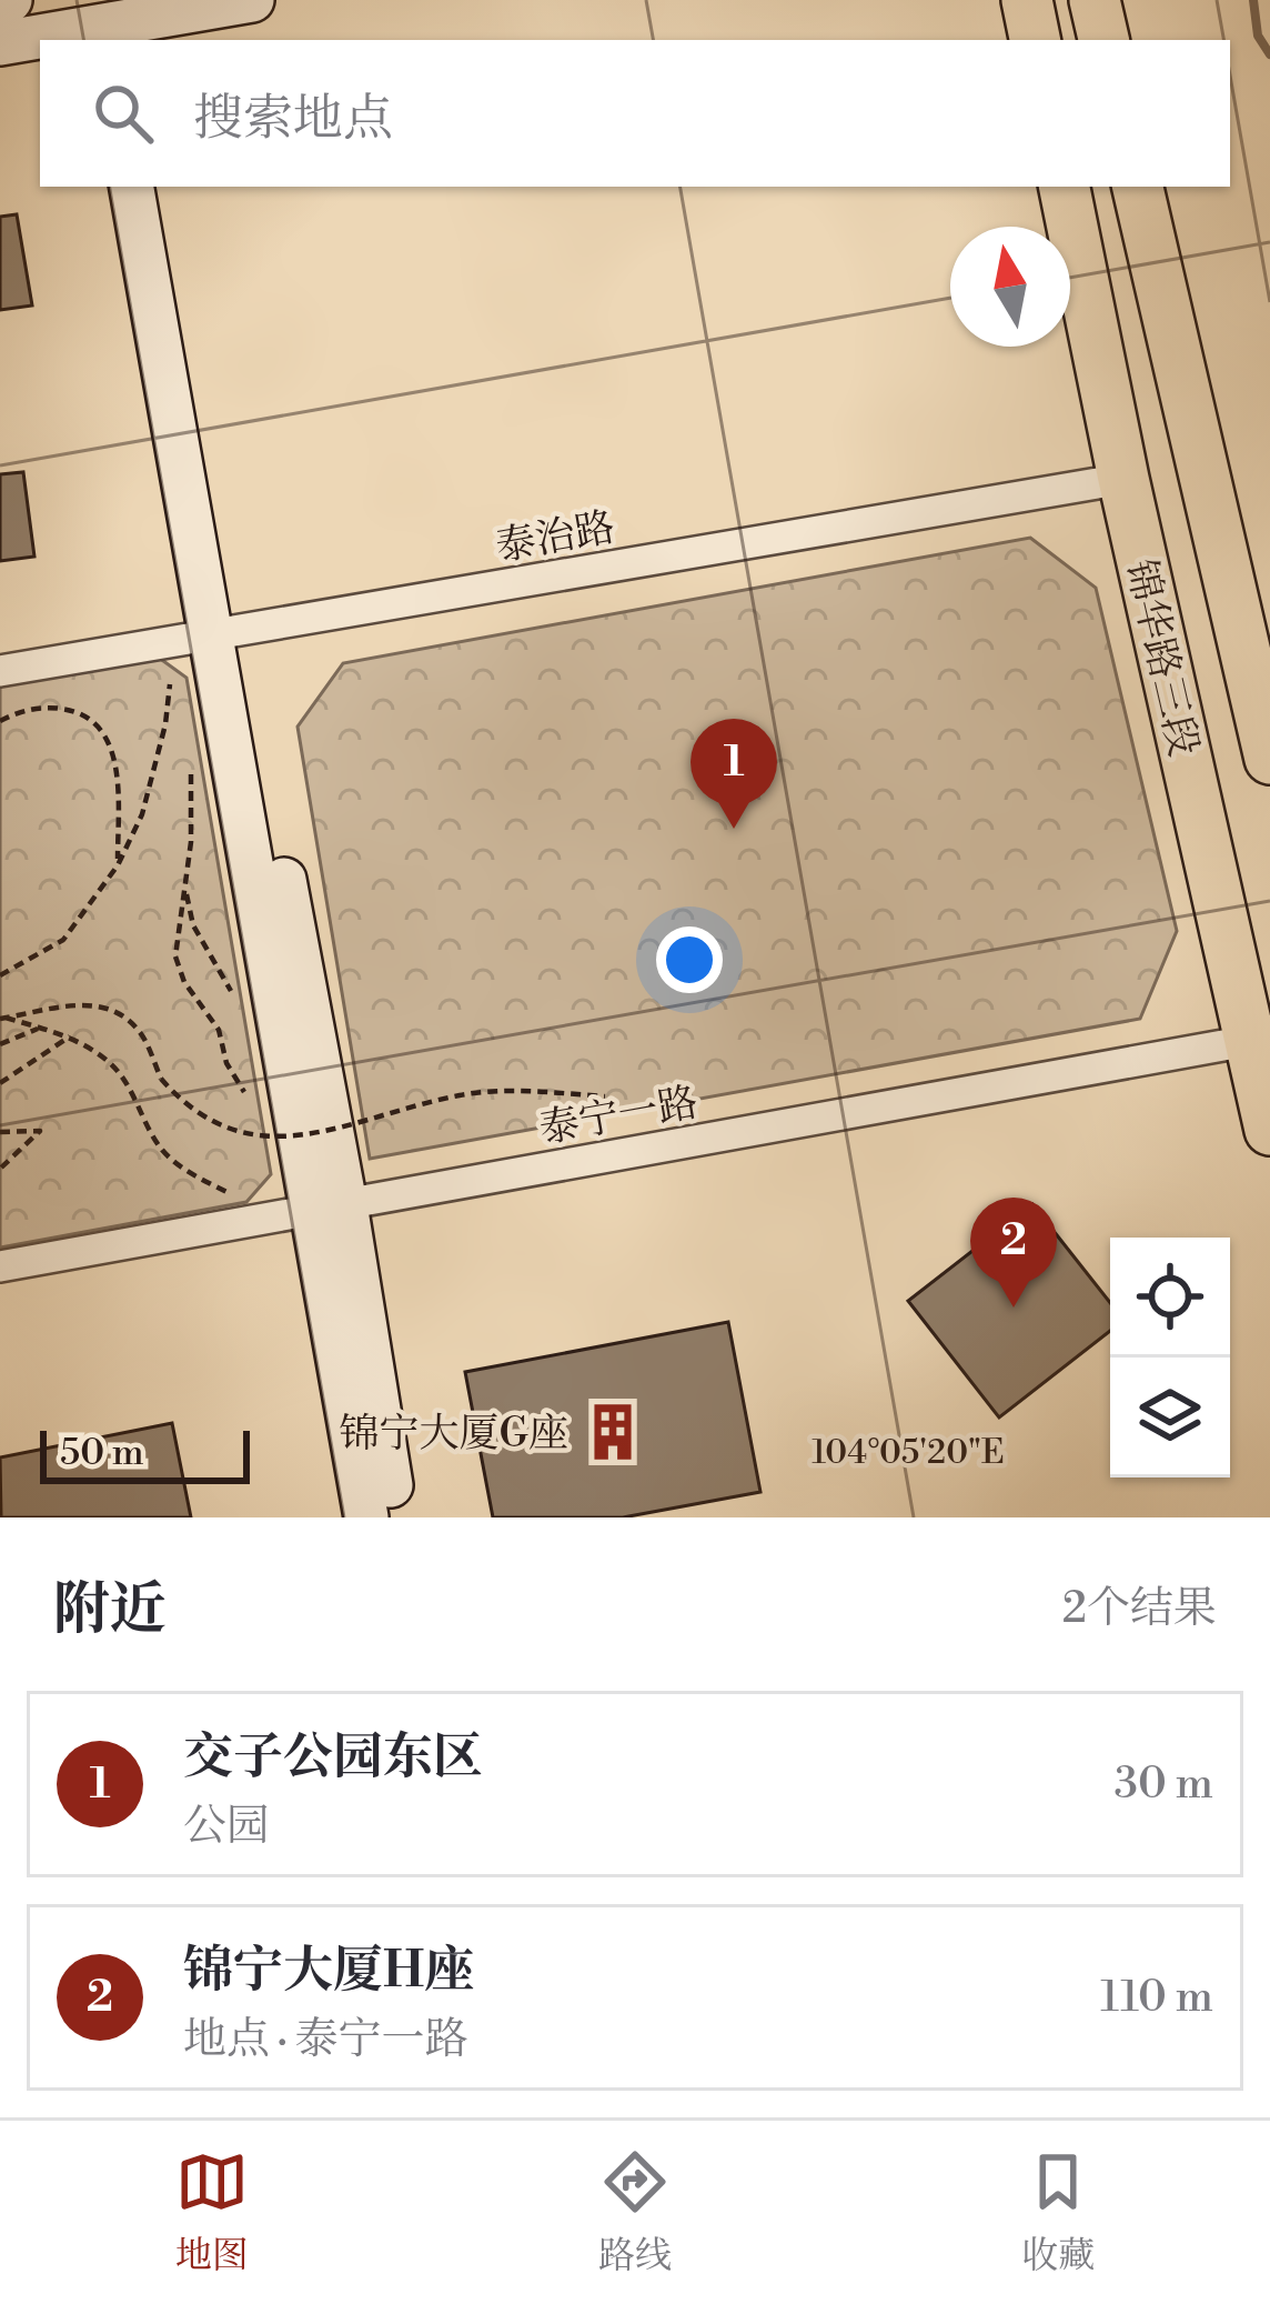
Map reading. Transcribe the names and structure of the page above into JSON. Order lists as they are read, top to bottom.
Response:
{
  "streets": {
    "main road": ["锦华路三段"],
    "street": ["泰治路", "泰宁一路"]
  },
  "crossings": [
    ["泰治路", "锦华路三段"],
    ["锦华路三段", "泰宁一路"]
  ],
  "places": {
    "building": ["锦宁大厦G座"]
  },
  "scale_bar": "50 m",
  "north": "top",
  "page": {
    "search": "搜索地点",
    "pins": ["1", "2"],
    "scale": "50 m",
    "heading": ["附近", "2个结果"],
    "list": [
      {
        "mark": "1",
        "name": "交子公园东区",
        "note": "公园",
        "value": "30 m"
      },
      {
        "mark": "2",
        "name": "锦宁大厦H座",
        "note": "地点 · 泰宁一路",
        "value": "110 m"
      }
    ],
    "nav": ["地图", "路线", "收藏"]
  },
  "coordinates": ["104°05'20\"E"]
}
